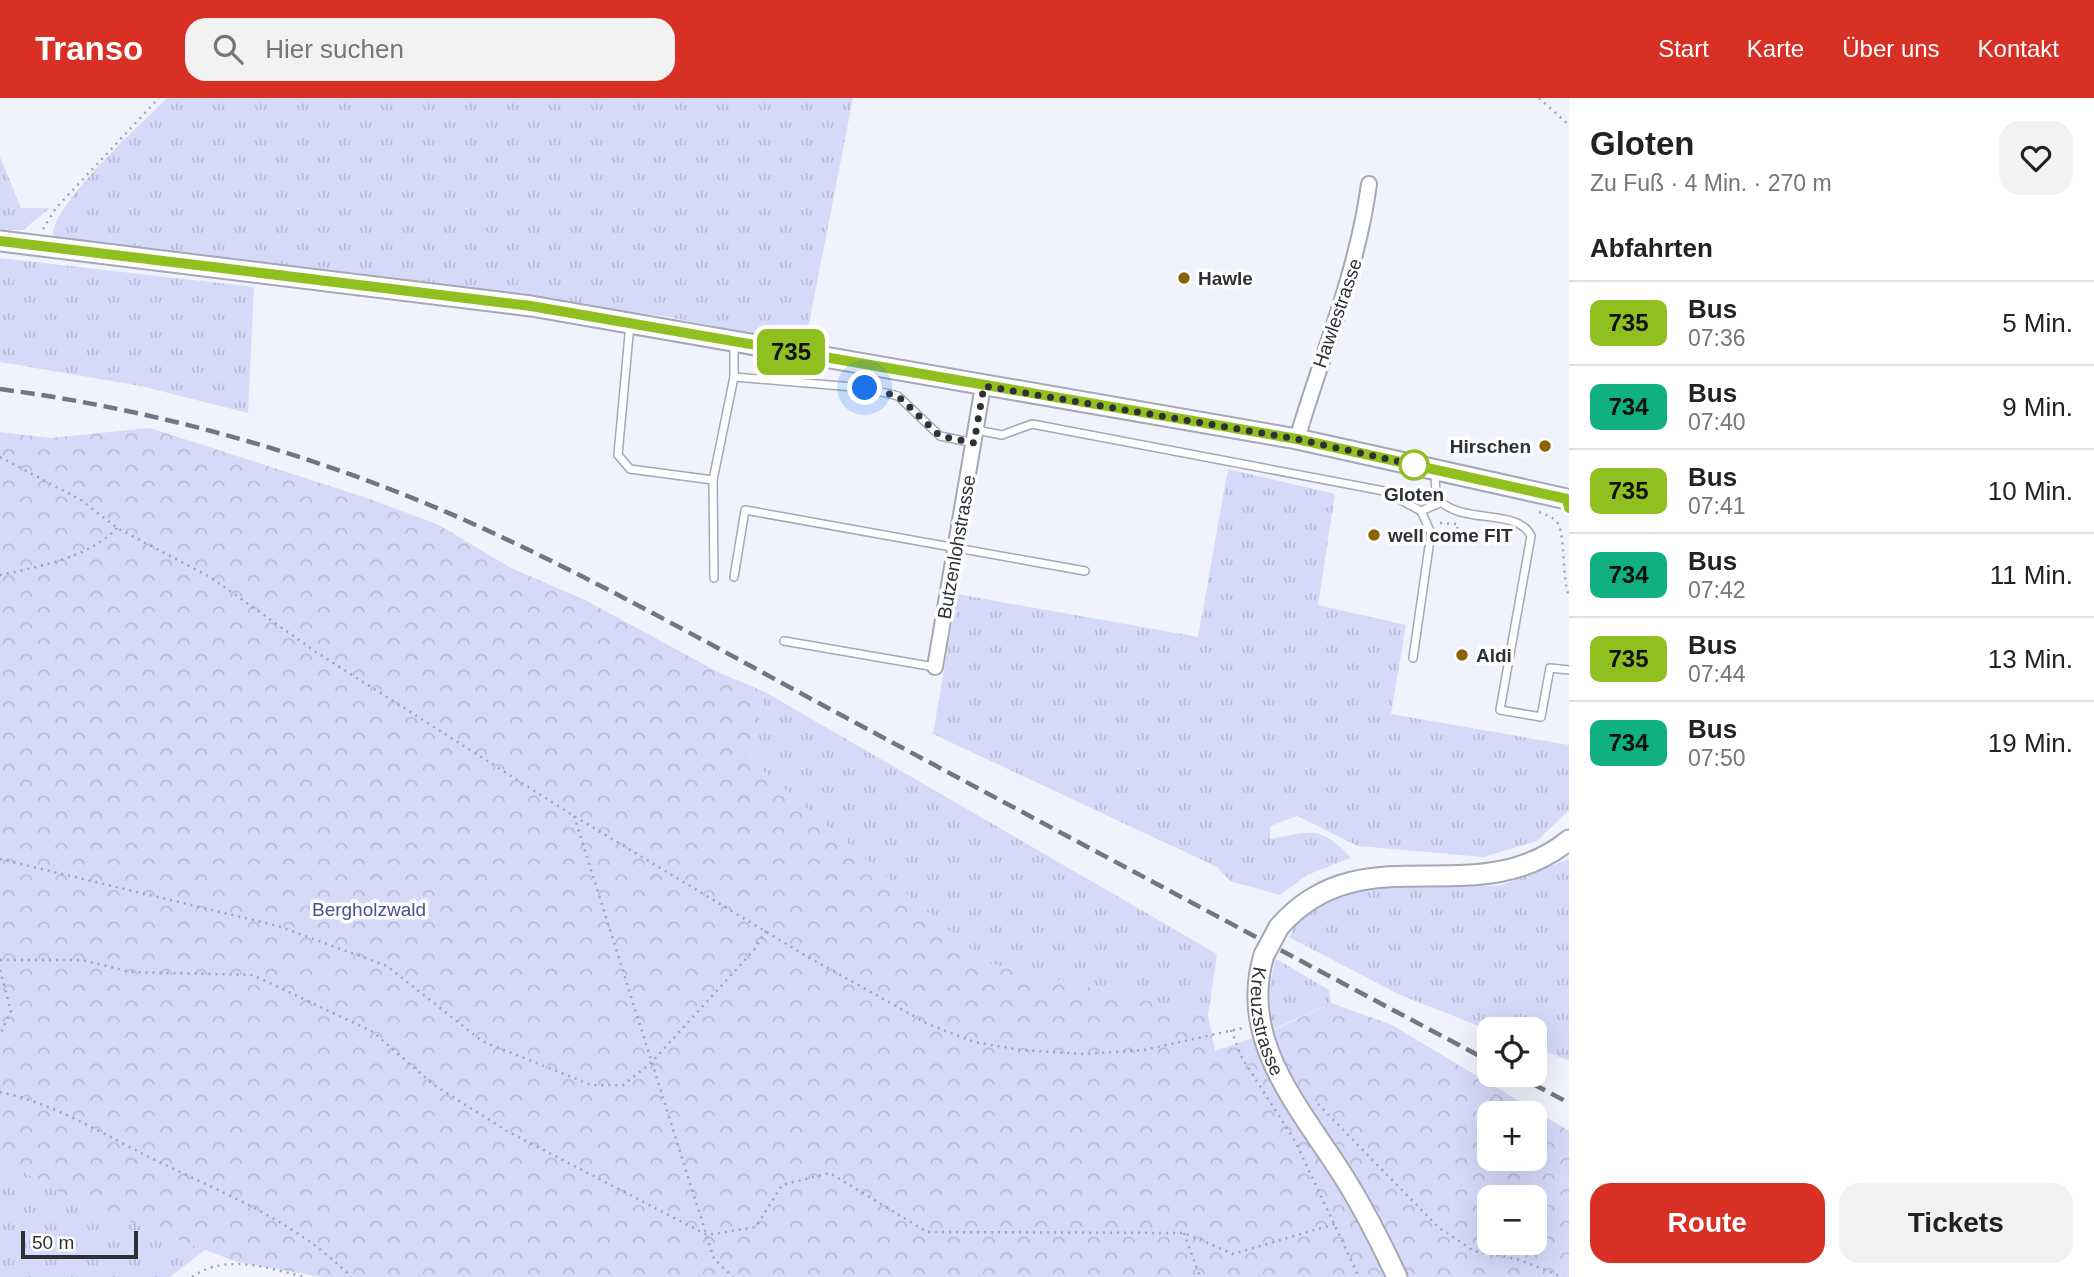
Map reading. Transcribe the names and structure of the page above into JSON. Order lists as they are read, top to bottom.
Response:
{
  "streets": {
    "main road": ["Kreuzstrasse"],
    "street": ["Hawlestrasse", "Butzenlohstrasse"]
  },
  "parks": ["Bergholzwald"],
  "places": [
    "Hawle",
    "Hirschen",
    "Gloten",
    "well come FIT",
    "Aldi"
  ],
  "lines": ["bus line 735"],
  "scale_bar": "50 m",
  "page": {
    "header": "Transo",
    "search": "Hier suchen",
    "nav": [
      "Start",
      "Karte",
      "Über uns",
      "Kontakt"
    ],
    "on_map": "735",
    "heading": [
      ["Gloten", "Zu Fuß · 4 Min. · 270 m"],
      "Abfahrten"
    ],
    "list": [
      {
        "mark": "735",
        "name": "Bus",
        "note": "07:36",
        "value": "5 Min."
      },
      {
        "mark": "734",
        "name": "Bus",
        "note": "07:40",
        "value": "9 Min."
      },
      {
        "mark": "735",
        "name": "Bus",
        "note": "07:41",
        "value": "10 Min."
      },
      {
        "mark": "734",
        "name": "Bus",
        "note": "07:42",
        "value": "11 Min."
      },
      {
        "mark": "735",
        "name": "Bus",
        "note": "07:44",
        "value": "13 Min."
      },
      {
        "mark": "734",
        "name": "Bus",
        "note": "07:50",
        "value": "19 Min."
      }
    ],
    "map_buttons": ["+", "−"],
    "buttons": ["Route", "Tickets"],
    "scale": "50 m"
  }
}
